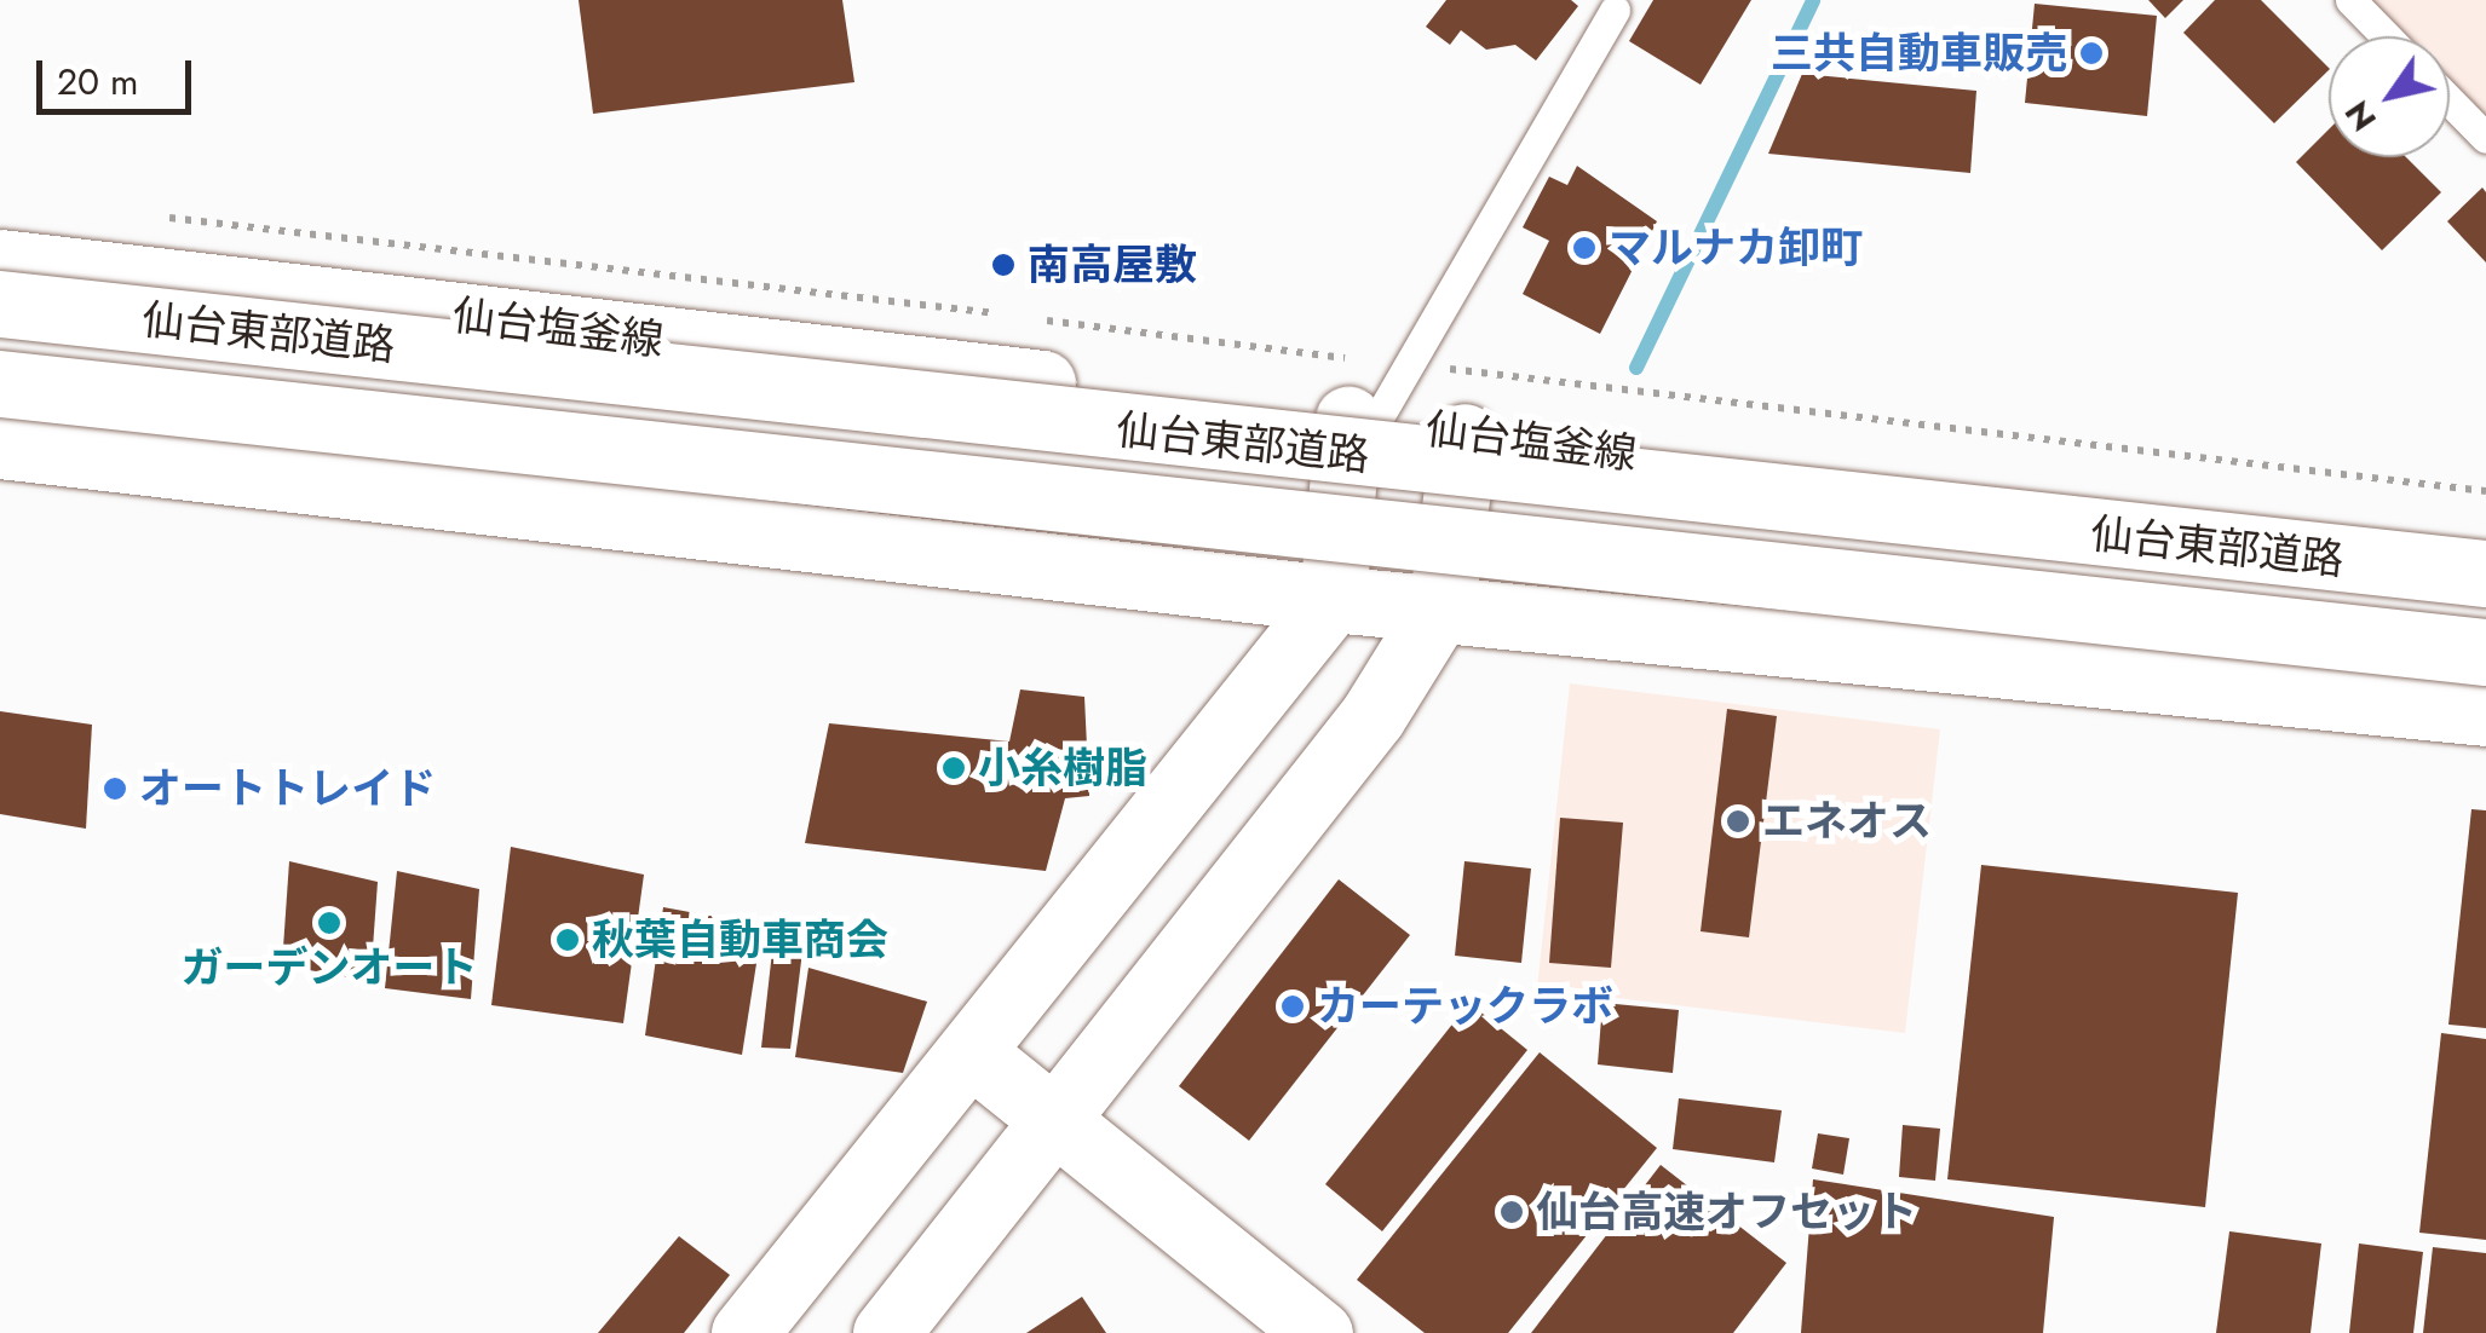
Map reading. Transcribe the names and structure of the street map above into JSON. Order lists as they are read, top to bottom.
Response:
{
  "streets": {
    "main road": ["仙台塩釜線", "仙台東部道路"]
  },
  "places": [
    "三共自動車販売",
    "マルナカ卸町",
    "南高屋敷",
    "小糸樹脂",
    "オートトレイド",
    "エネオス",
    "ガーデンオート",
    "秋葉自動車商会",
    "カーテックラボ",
    "仙台高速オフセット"
  ],
  "scale_bar": "20 m",
  "north": "bottom left"
}
